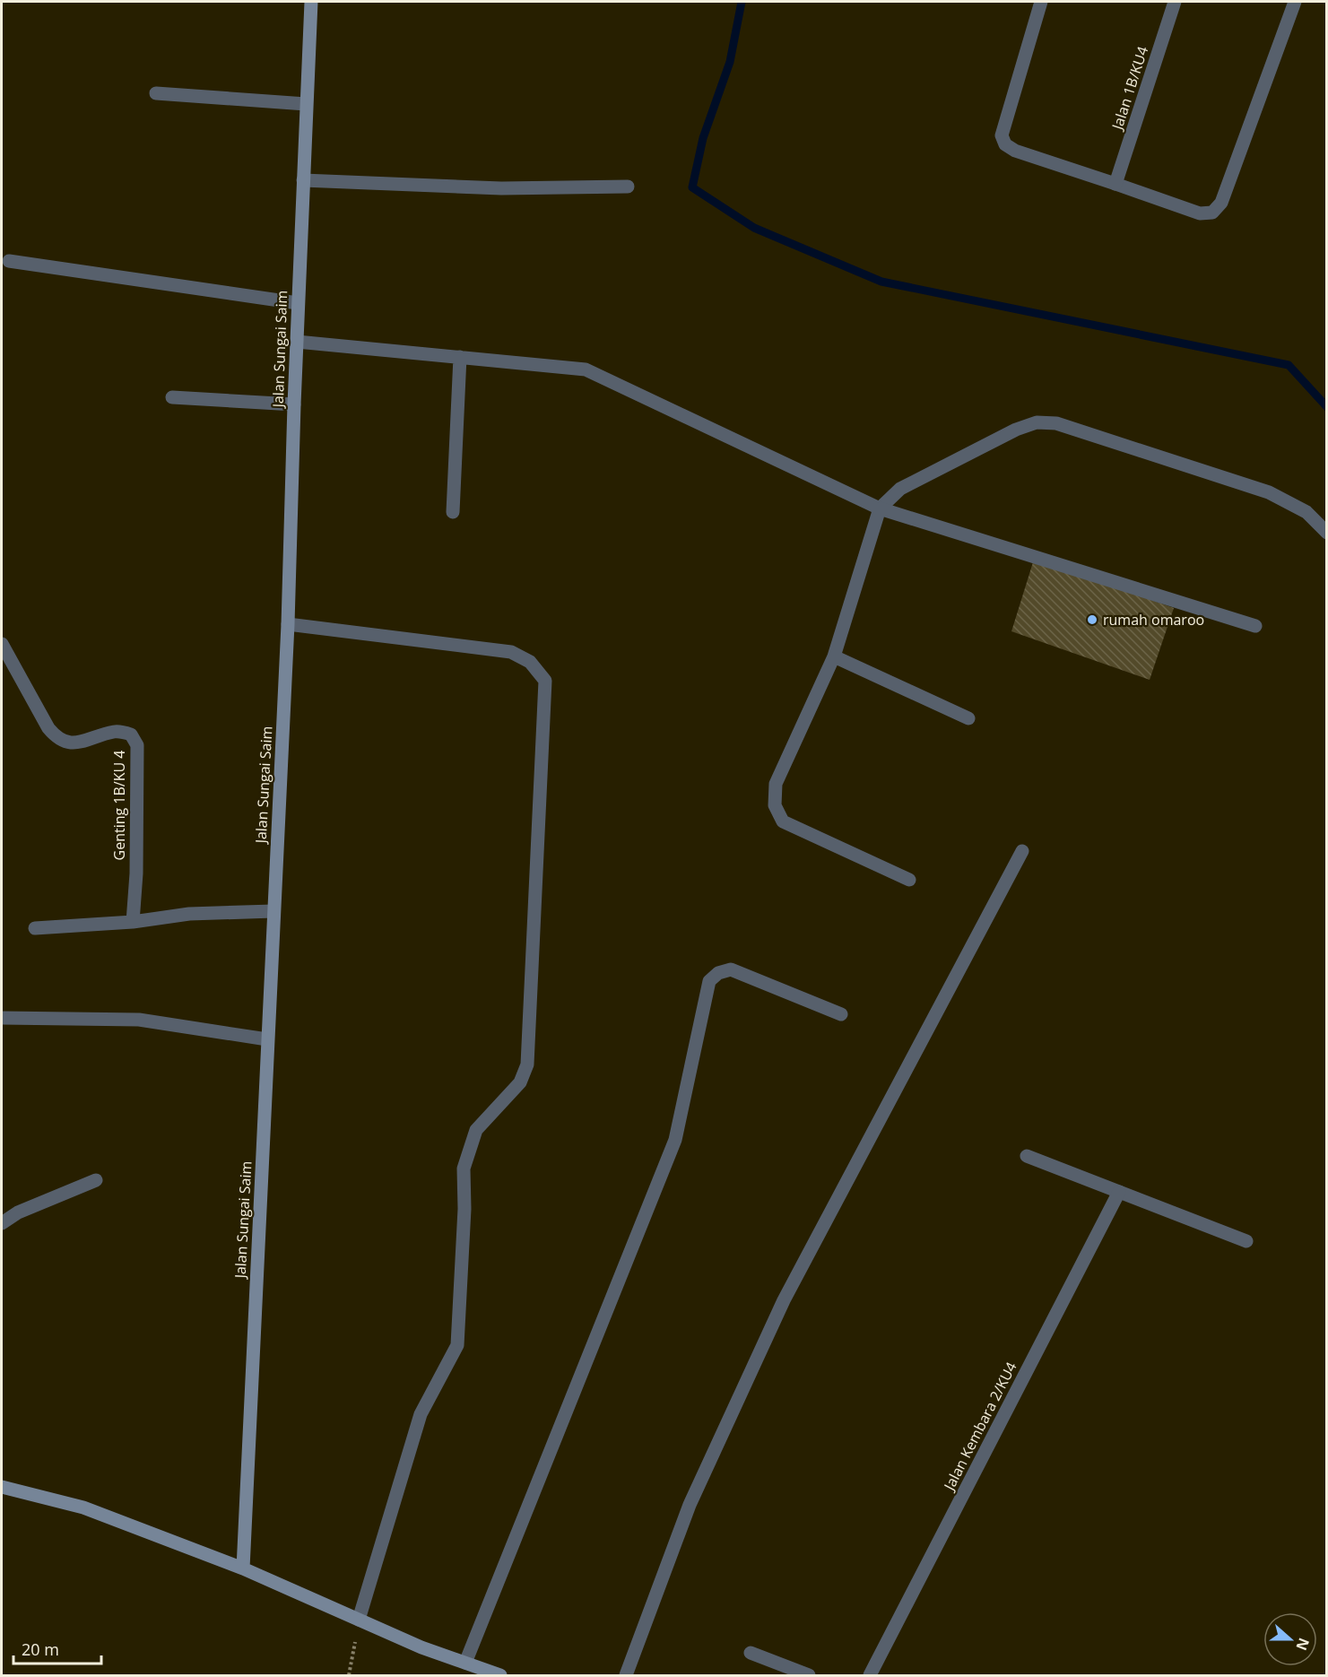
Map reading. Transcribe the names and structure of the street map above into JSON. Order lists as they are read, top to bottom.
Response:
{
  "streets": {
    "street": [
      "Jalan 1B/KU4",
      "Jalan Sungai Saim",
      "Genting 1B/KU 4",
      "Jalan Kembara 2/KU4"
    ]
  },
  "places": ["rumah omaroo"],
  "scale_bar": "20 m",
  "north": "right"
}
